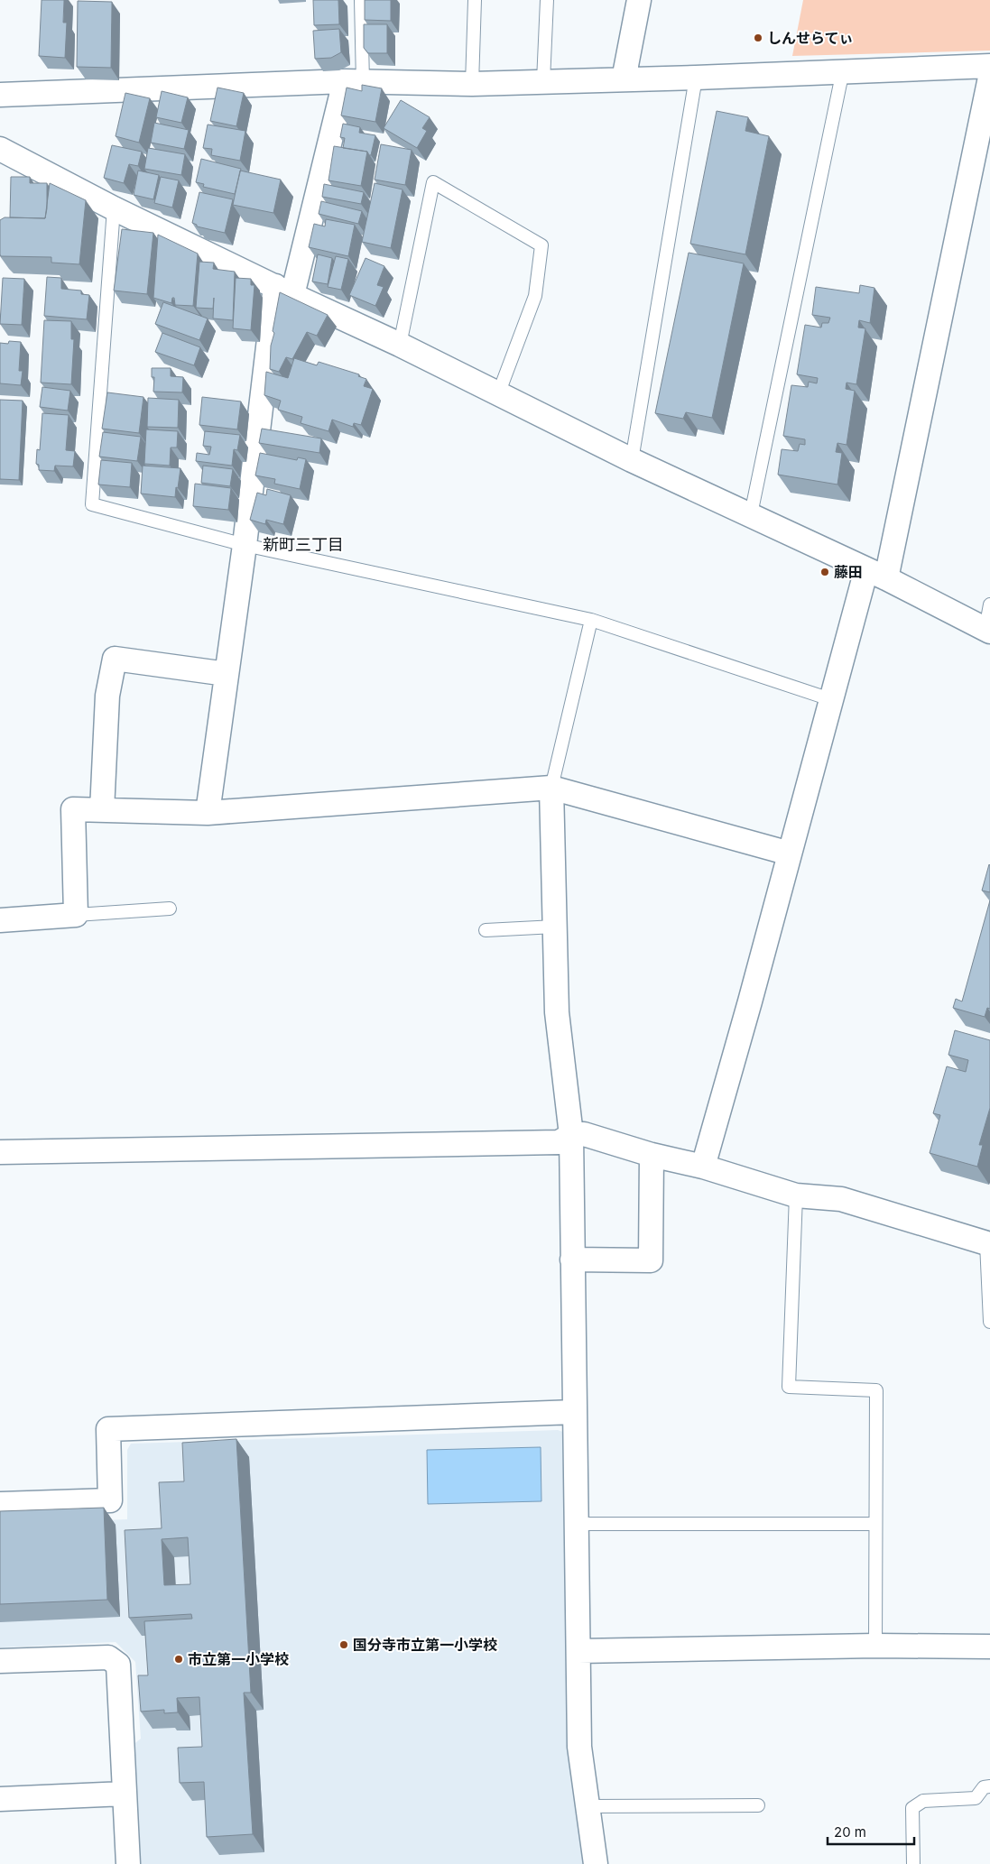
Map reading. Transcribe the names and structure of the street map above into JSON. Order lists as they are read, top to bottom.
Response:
{
  "districts": ["新町三丁目"],
  "places": [
    "しんせらてぃ",
    "藤田",
    "国分寺市立第一小学校",
    "市立第一小学校"
  ],
  "scale_bar": "20 m"
}
